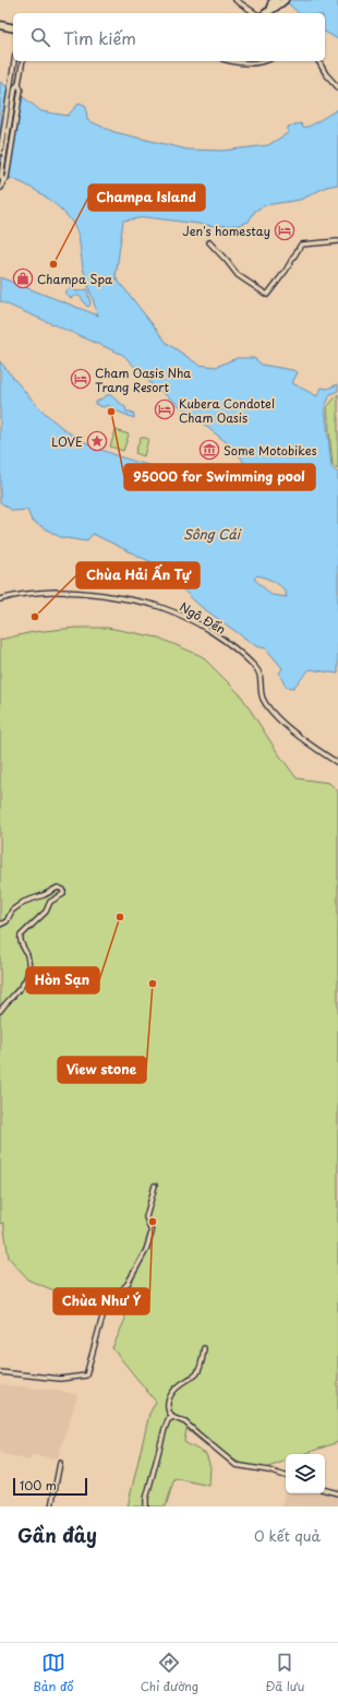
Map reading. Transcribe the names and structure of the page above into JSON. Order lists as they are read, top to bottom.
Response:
{
  "streets": {
    "street": ["Ngô Đến"]
  },
  "water": ["Sông Cái"],
  "places": {
    "hotel": ["Jen's homestay", "Cham Oasis Nha Trang Resort", "Kubera Condotel Cham Oasis"],
    "other": [
      "Champa Island",
      "95000 for Swimming pool",
      "Chùa Hải Ấn Tự",
      "Hòn Sạn",
      "View stone",
      "Chùa Như Ý"
    ],
    "shop": ["Champa Spa"],
    "place": ["LOVE"],
    "museum": ["Some Motobikes"]
  },
  "scale_bar": "100 m",
  "page": {
    "search": "Tìm kiếm",
    "scale": "100 m",
    "heading": ["Gần đây", "0 kết quả"],
    "nav": ["Bản đồ", "Chỉ đường", "Đã lưu"]
  }
}
